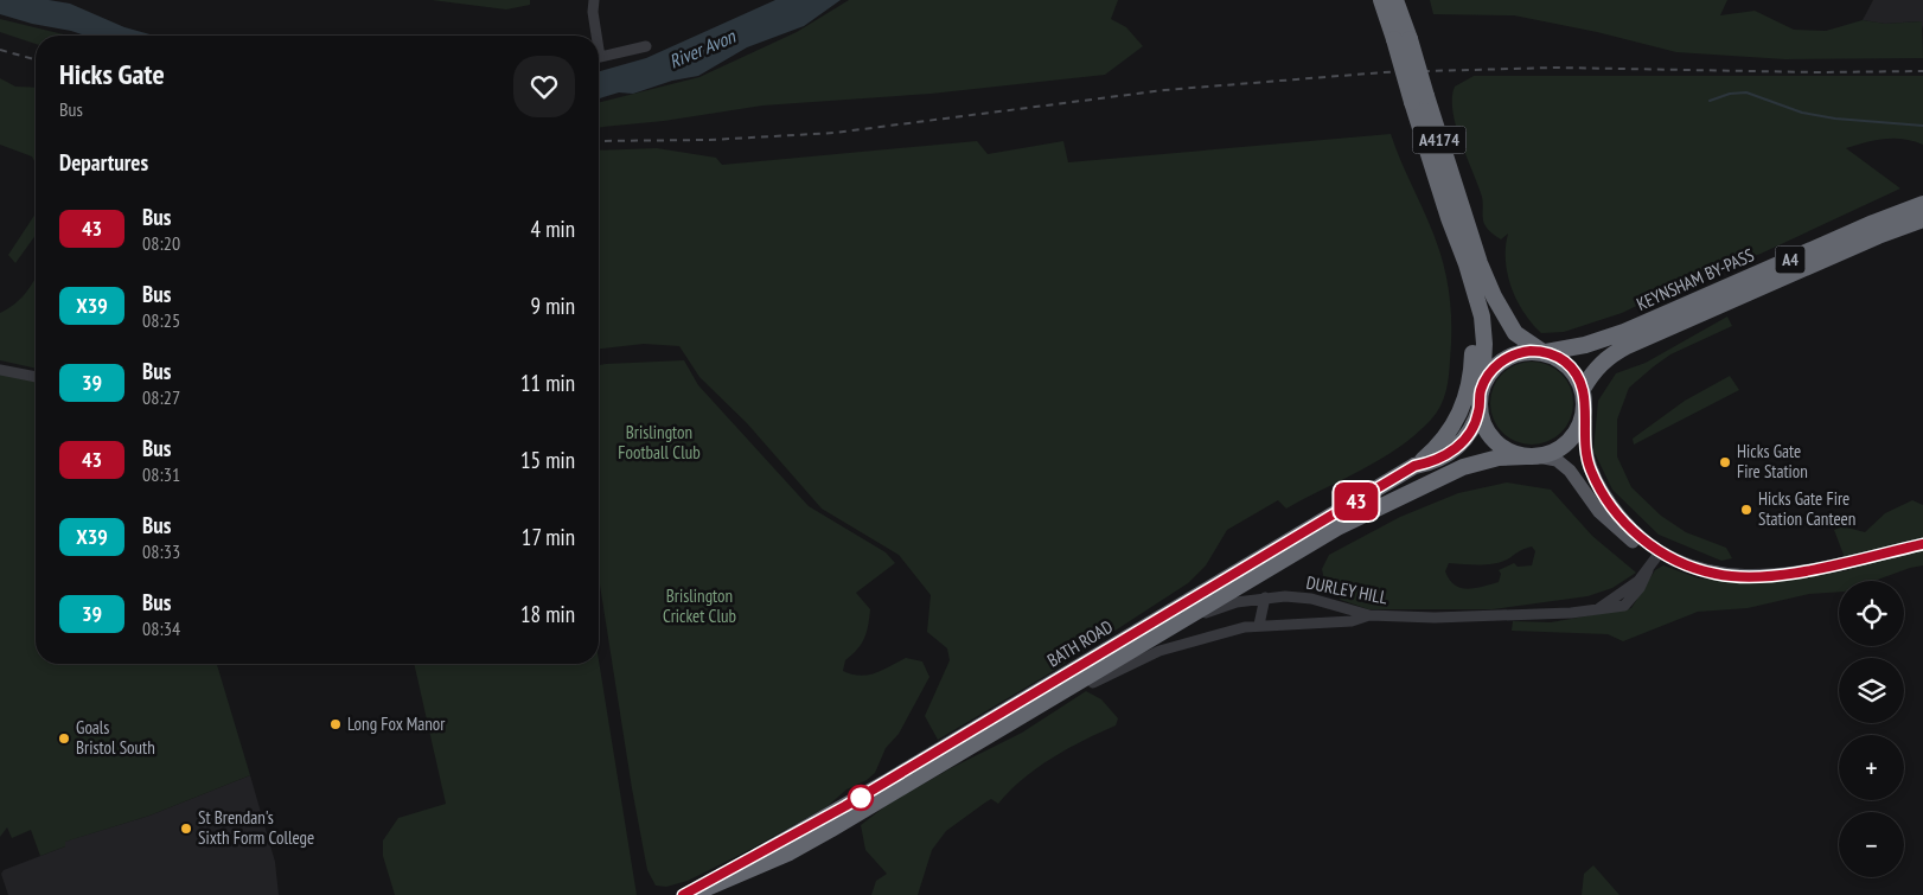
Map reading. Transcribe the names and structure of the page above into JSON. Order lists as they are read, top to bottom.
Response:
{
  "streets": {
    "highway": [
      "A4174",
      "A4",
      "KEYNSHAM BY-PASS",
      "BATH ROAD"
    ],
    "street": ["DURLEY HILL"]
  },
  "crossings": [
    ["A4174", "KEYNSHAM BY-PASS"],
    ["A4174", "BATH ROAD"],
    ["KEYNSHAM BY-PASS", "BATH ROAD"],
    ["DURLEY HILL", "BATH ROAD"]
  ],
  "water": ["River Avon"],
  "parks": ["Brislington Football Club", "Brislington Cricket Club"],
  "places": [
    "Hicks Gate Fire Station",
    "Hicks Gate Fire Station Canteen",
    "Long Fox Manor",
    "Goals Bristol South",
    "St Brendan's Sixth Form College"
  ],
  "lines": ["bus line 43"],
  "page": {
    "on_map": "43",
    "heading": [
      ["Hicks Gate", "Bus"],
      "Departures"
    ],
    "list": [
      {
        "mark": "43",
        "name": "Bus",
        "note": "08:20",
        "value": "4 min"
      },
      {
        "mark": "X39",
        "name": "Bus",
        "note": "08:25",
        "value": "9 min"
      },
      {
        "mark": "39",
        "name": "Bus",
        "note": "08:27",
        "value": "11 min"
      },
      {
        "mark": "43",
        "name": "Bus",
        "note": "08:31",
        "value": "15 min"
      },
      {
        "mark": "X39",
        "name": "Bus",
        "note": "08:33",
        "value": "17 min"
      },
      {
        "mark": "39",
        "name": "Bus",
        "note": "08:34",
        "value": "18 min"
      }
    ],
    "map_buttons": ["+", "−"]
  }
}
